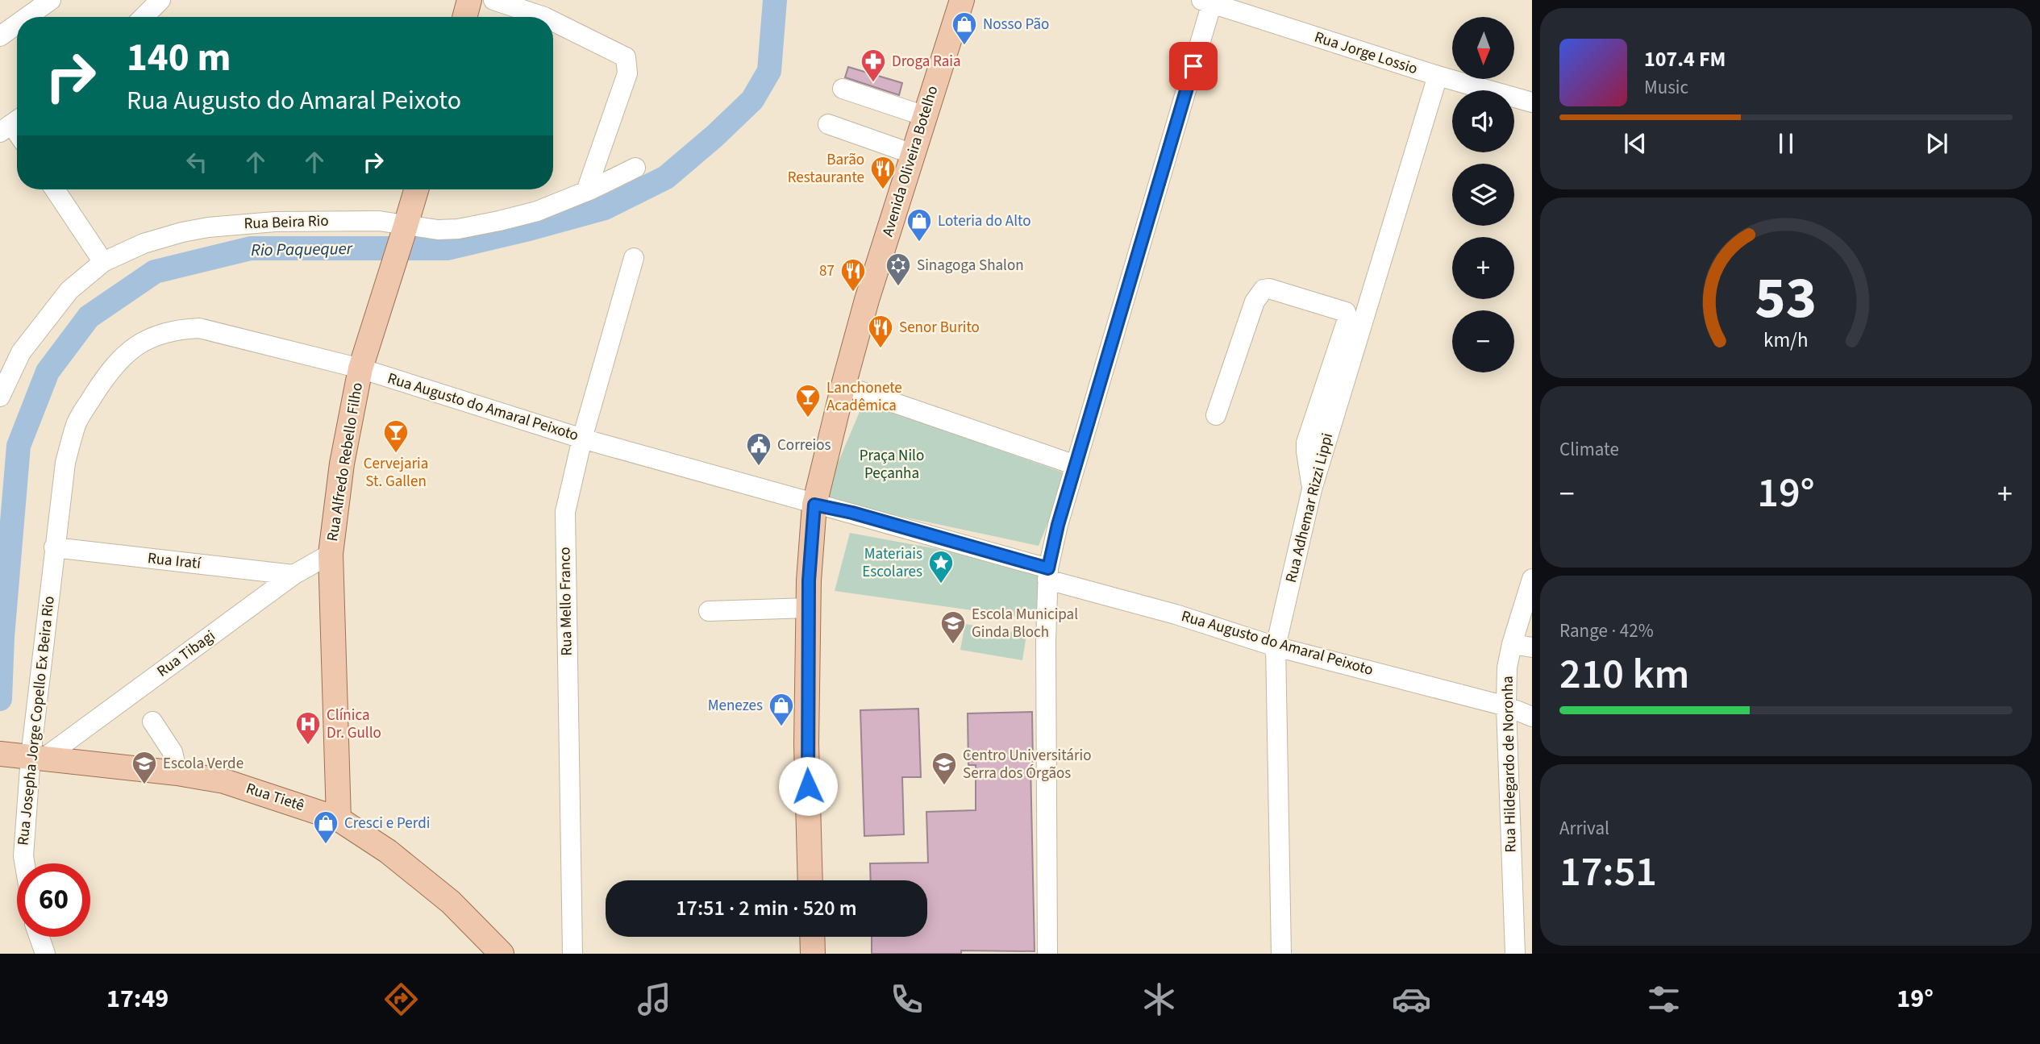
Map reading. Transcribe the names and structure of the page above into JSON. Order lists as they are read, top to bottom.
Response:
{
  "streets": {
    "main road": ["Avenida Oliveira Botelho", "Rua Alfredo Rebello Filho", "Rua Tietê"],
    "street": [
      "Rua Jorge Lossio",
      "Rua Beira Rio",
      "Rua Augusto do Amaral Peixoto",
      "Rua Adhemar Rizzi Lippi",
      "Rua Iratí",
      "Rua Mello Franco",
      "Rua Tibagi",
      "Rua Josepha Jorge Copello Ex Beira Rio",
      "Rua Hildegardo de Noronha"
    ]
  },
  "crossings": [
    ["Rua Jorge Lossio", "Rua Adhemar Rizzi Lippi"],
    ["Avenida Oliveira Botelho", "Rua Augusto do Amaral Peixoto"],
    ["Rua Beira Rio", "Rua Alfredo Rebello Filho"],
    ["Rua Augusto do Amaral Peixoto", "Rua Alfredo Rebello Filho"],
    ["Rua Augusto do Amaral Peixoto", "Rua Adhemar Rizzi Lippi"],
    ["Rua Augusto do Amaral Peixoto", "Rua Iratí"],
    ["Rua Augusto do Amaral Peixoto", "Rua Mello Franco"],
    ["Rua Augusto do Amaral Peixoto", "Rua Josepha Jorge Copello Ex Beira Rio"],
    ["Rua Augusto do Amaral Peixoto", "Rua Hildegardo de Noronha"],
    ["Rua Alfredo Rebello Filho", "Rua Tibagi"],
    ["Rua Alfredo Rebello Filho", "Rua Tietê"],
    ["Rua Iratí", "Rua Tibagi"],
    ["Rua Iratí", "Rua Josepha Jorge Copello Ex Beira Rio"],
    ["Rua Tibagi", "Rua Josepha Jorge Copello Ex Beira Rio"],
    ["Rua Tibagi", "Rua Tietê"],
    ["Rua Josepha Jorge Copello Ex Beira Rio", "Rua Tietê"]
  ],
  "water": ["Rio Paquequer"],
  "parks": ["Praça Nilo Peçanha"],
  "places": {
    "shop": [
      "Nosso Pão",
      "Loteria do Alto",
      "Menezes",
      "Cresci e Perdi"
    ],
    "pharmacy": ["Droga Raia"],
    "restaurant": ["Barão Restaurante", "87", "Senor Burito"],
    "synagogue": ["Sinagoga Shalon"],
    "bar": ["Lanchonete Acadêmica", "Cervejaria St. Gallen"],
    "public building": ["Correios"],
    "place": ["Materiais Escolares"],
    "school or university": ["Escola Municipal Ginda Bloch", "Escola Verde", "Centro Universitário Serra dos Órgãos"],
    "hospital": ["Clínica Dr. Gullo"]
  },
  "north": "bottom",
  "page": {
    "map_buttons": ["+", "−"],
    "turn": ["140 m", "Rua Augusto do Amaral Peixoto"],
    "song": ["107.4 FM", "Music"],
    "tile": [
      "Climate",
      ["Range · 42%", "210 km"],
      ["Arrival", "17:51"]
    ],
    "heat": ["−", "19°", "+"],
    "limit": "60",
    "trip": "17:51 · 2 min · 520 m",
    "tabs": ["17:49", "19°"],
    "gauge": ["53", "km/h"]
  }
}
